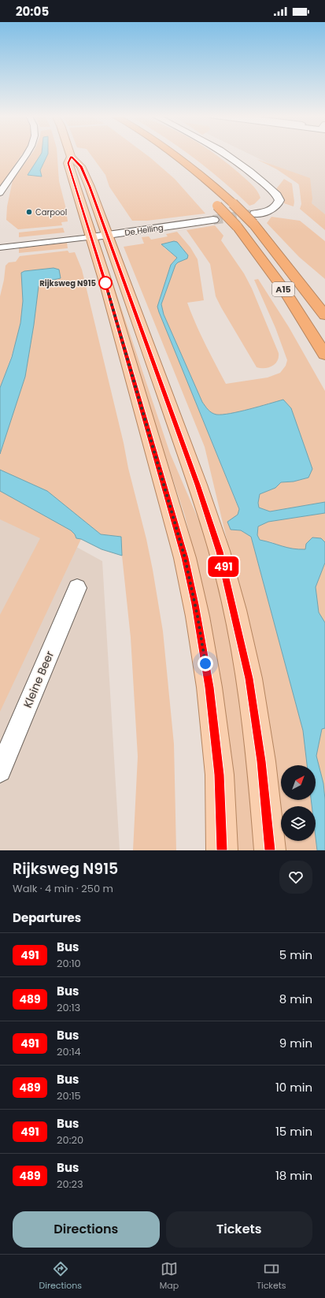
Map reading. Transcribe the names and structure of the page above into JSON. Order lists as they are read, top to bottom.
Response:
{
  "streets": {
    "highway": ["A15"],
    "street": ["De Helling", "Kleine Beer"]
  },
  "places": ["Carpool", "Rijksweg N915"],
  "lines": ["bus line 491"],
  "north": "top right",
  "page": {
    "status": "20:05",
    "on_map": "491",
    "heading": [
      ["Rijksweg N915", "Walk · 4 min · 250 m"],
      "Departures"
    ],
    "list": [
      {
        "mark": "491",
        "name": "Bus",
        "note": "20:10",
        "value": "5 min"
      },
      {
        "mark": "489",
        "name": "Bus",
        "note": "20:13",
        "value": "8 min"
      },
      {
        "mark": "491",
        "name": "Bus",
        "note": "20:14",
        "value": "9 min"
      },
      {
        "mark": "489",
        "name": "Bus",
        "note": "20:15",
        "value": "10 min"
      },
      {
        "mark": "491",
        "name": "Bus",
        "note": "20:20",
        "value": "15 min"
      },
      {
        "mark": "489",
        "name": "Bus",
        "note": "20:23",
        "value": "18 min"
      }
    ],
    "buttons": ["Directions", "Tickets"],
    "tabs": ["Directions", "Map", "Tickets"]
  }
}
